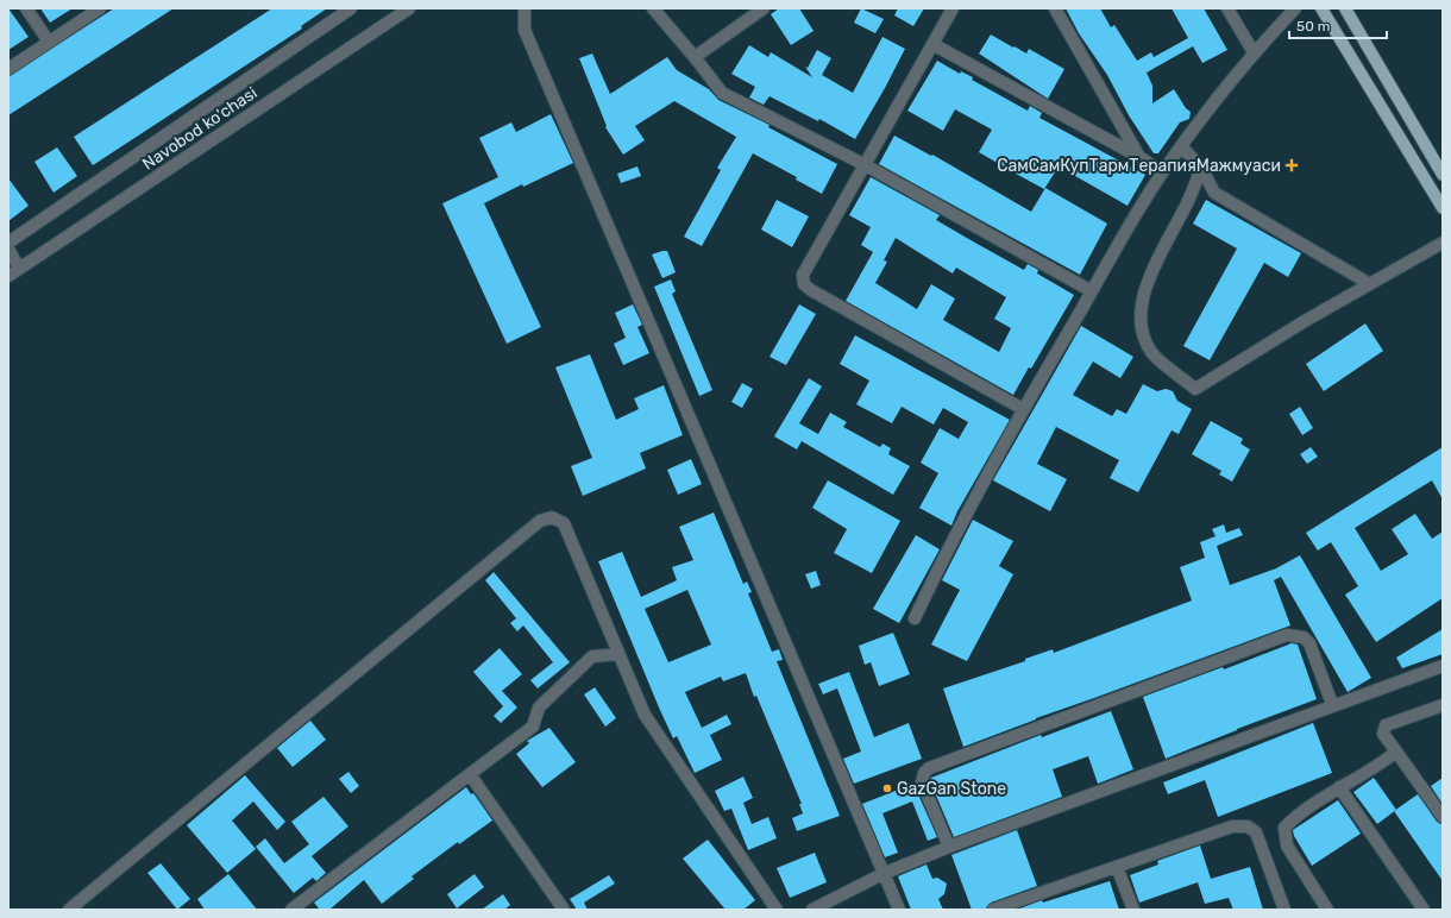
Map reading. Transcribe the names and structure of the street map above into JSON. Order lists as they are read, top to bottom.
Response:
{
  "streets": {
    "street": ["Navobod ko'chasi"]
  },
  "places": {
    "health": ["СамСамКупТармТерапияМажмуаси"],
    "other": ["GazGan Stone"]
  },
  "scale_bar": "50 m"
}
